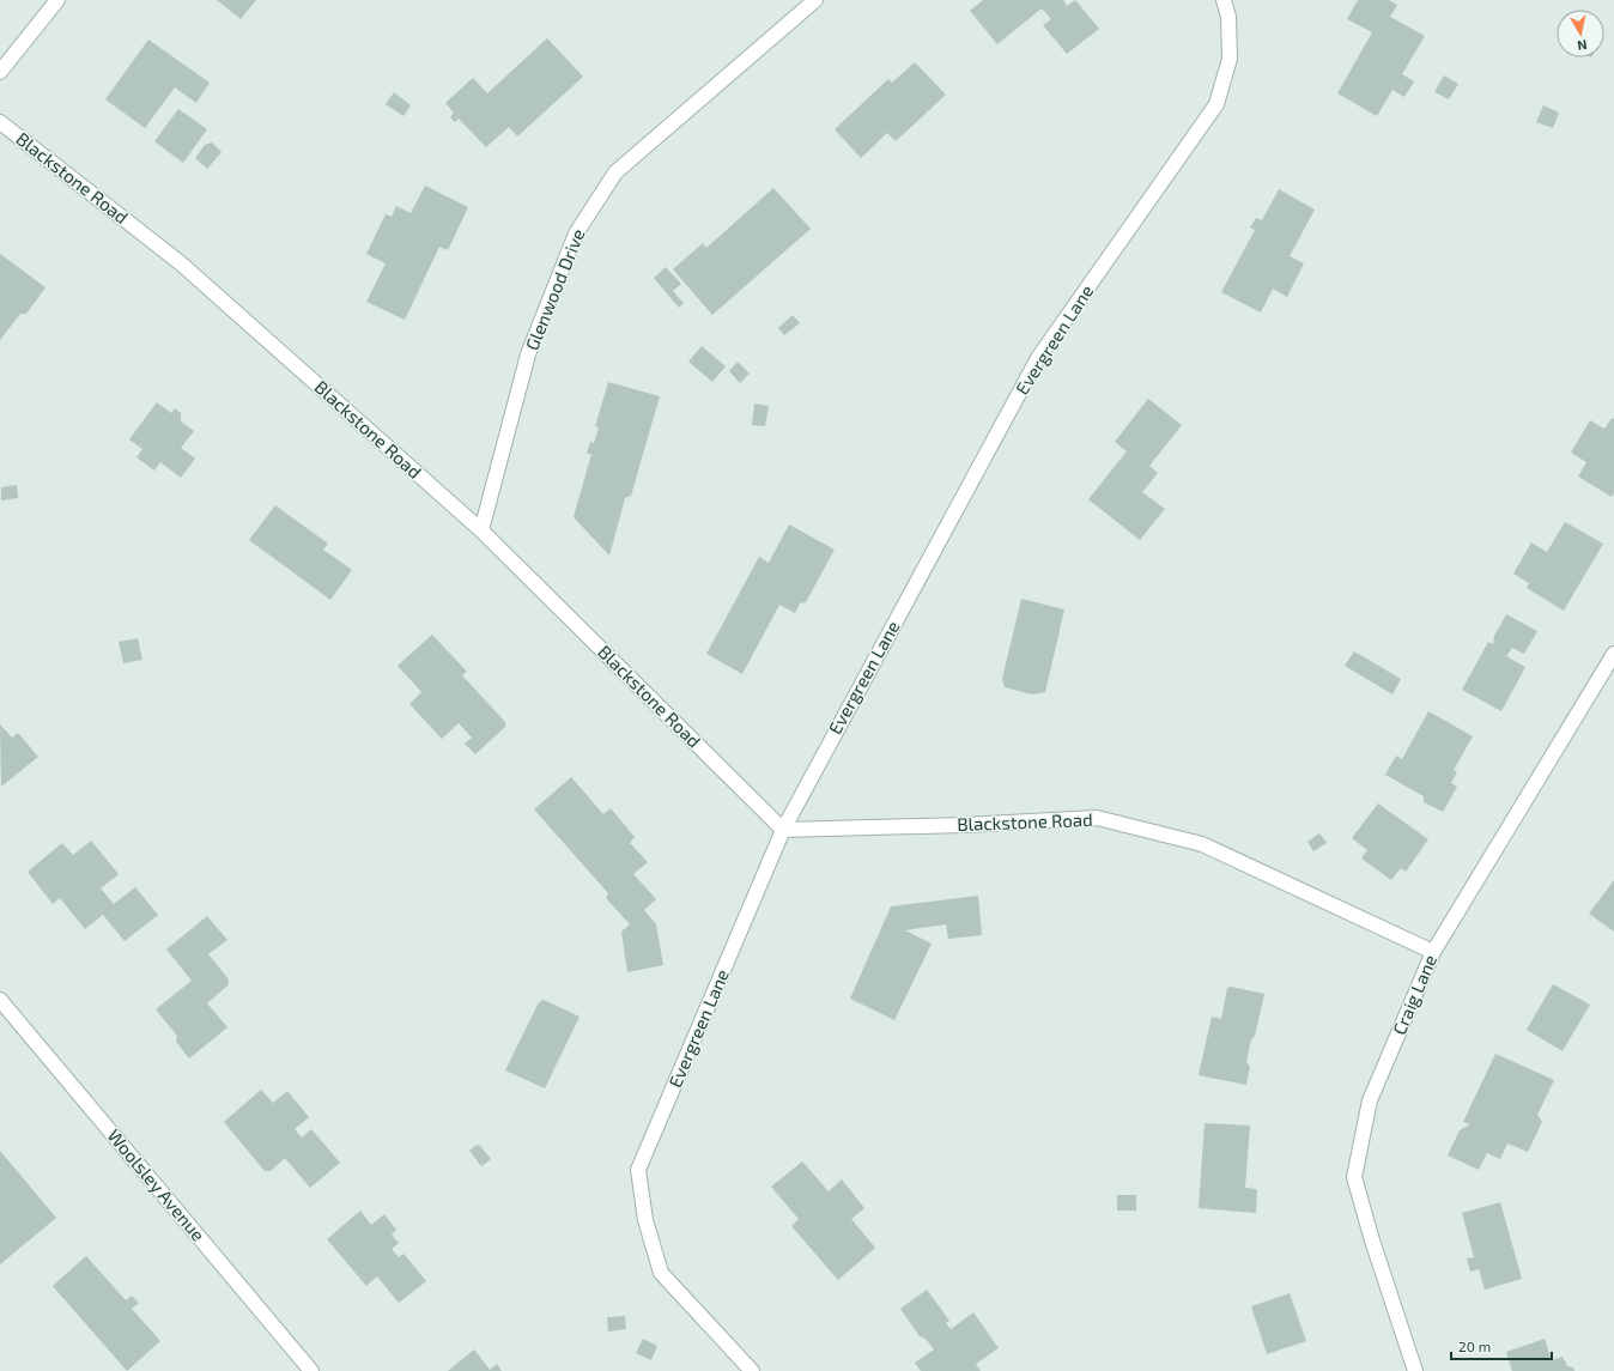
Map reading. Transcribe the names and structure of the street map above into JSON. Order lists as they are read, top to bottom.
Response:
{
  "streets": {
    "street": [
      "Blackstone Road",
      "Glenwood Drive",
      "Evergreen Lane",
      "Craig Lane",
      "Woolsley Avenue"
    ]
  },
  "crossings": [
    ["Blackstone Road", "Glenwood Drive"],
    ["Blackstone Road", "Evergreen Lane"],
    ["Blackstone Road", "Craig Lane"]
  ],
  "scale_bar": "20 m",
  "north": "bottom"
}
